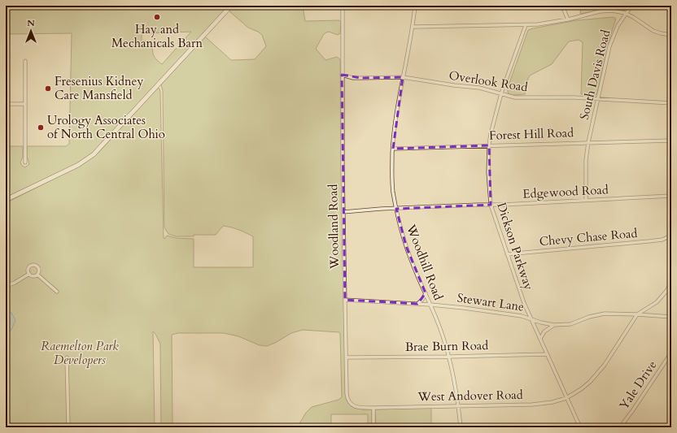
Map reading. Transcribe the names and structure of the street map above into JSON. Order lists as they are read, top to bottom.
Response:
{
  "streets": {
    "street": [
      "South Davis Road",
      "Overlook Road",
      "Forest Hill Road",
      "Edgewood Road",
      "Woodland Road",
      "Chevy Chase Road",
      "Dickson Parkway",
      "Woodhill Road",
      "Stewart Lane",
      "Brae Burn Road",
      "Yale Drive",
      "West Andover Road"
    ]
  },
  "crossings": [
    ["South Davis Road", "Overlook Road"],
    ["South Davis Road", "Forest Hill Road"],
    ["South Davis Road", "Edgewood Road"],
    ["Overlook Road", "Woodland Road"],
    ["Overlook Road", "Dickson Parkway"],
    ["Overlook Road", "Woodhill Road"],
    ["Forest Hill Road", "Dickson Parkway"],
    ["Forest Hill Road", "Woodhill Road"],
    ["Edgewood Road", "Woodland Road"],
    ["Edgewood Road", "Dickson Parkway"],
    ["Edgewood Road", "Woodhill Road"],
    ["Woodland Road", "Stewart Lane"],
    ["Woodland Road", "Brae Burn Road"],
    ["Woodland Road", "West Andover Road"],
    ["Chevy Chase Road", "Dickson Parkway"],
    ["Dickson Parkway", "Stewart Lane"],
    ["Dickson Parkway", "Brae Burn Road"],
    ["Dickson Parkway", "West Andover Road"],
    ["Woodhill Road", "Stewart Lane"],
    ["Woodhill Road", "Brae Burn Road"],
    ["Woodhill Road", "West Andover Road"],
    ["Stewart Lane", "West Andover Road"]
  ],
  "parks": ["Raemelton Park Developers"],
  "places": ["Hay and Mechanicals Barn", "Fresenius Kidney Care Mansfield", "Urology Associates of North Central Ohio"],
  "north": "top"
}
